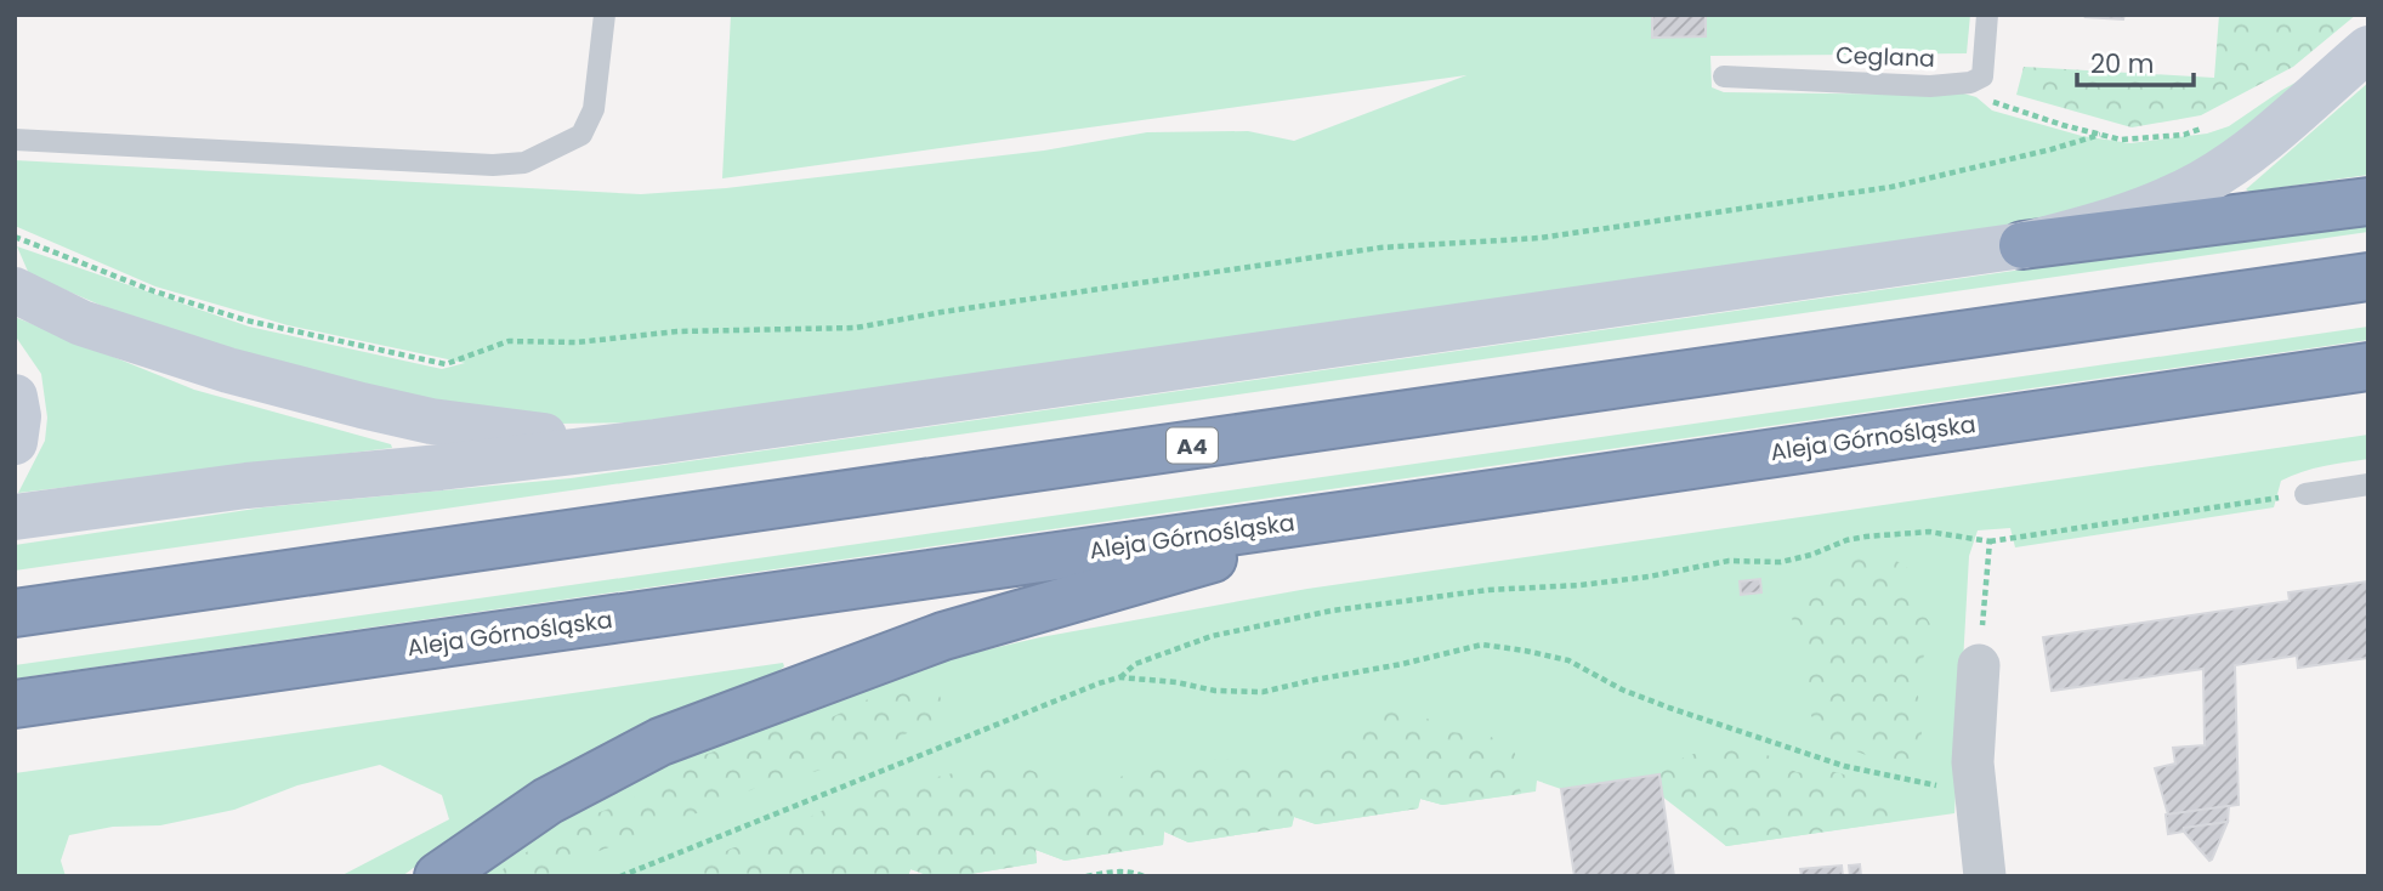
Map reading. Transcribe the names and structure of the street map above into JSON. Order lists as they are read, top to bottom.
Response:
{
  "streets": {
    "highway": ["Aleja Górnośląska", "A4"],
    "lane": ["Ceglana"]
  },
  "scale_bar": "20 m"
}
